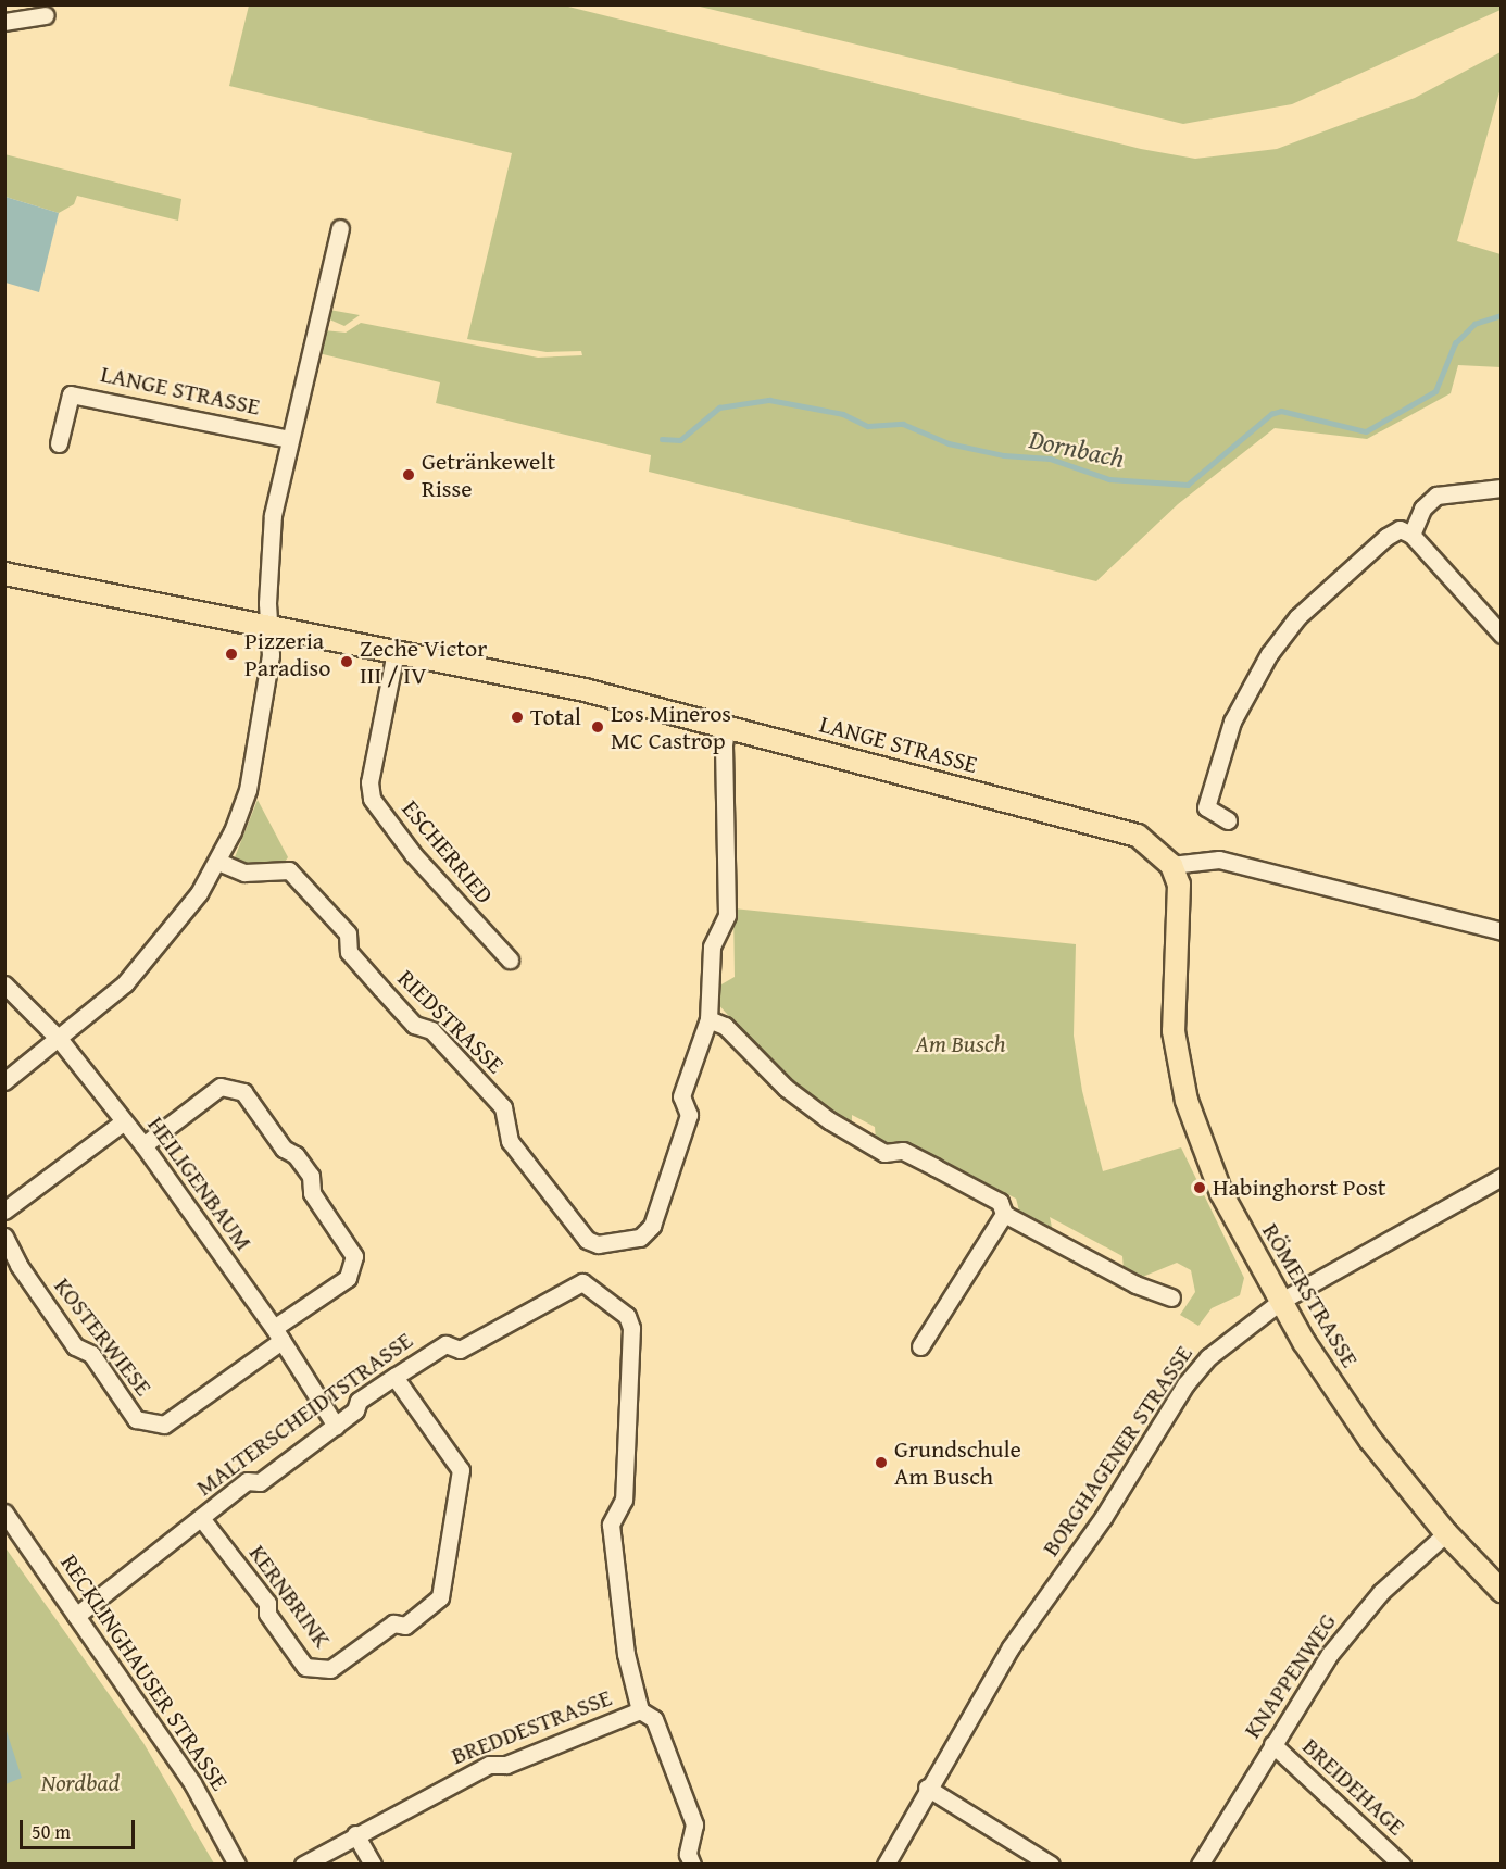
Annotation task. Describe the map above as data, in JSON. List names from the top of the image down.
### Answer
{
  "streets": {
    "main road": ["LANGE STRASSE", "RÖMERSTRASSE"],
    "street": [
      "ESCHERRIED",
      "RIEDSTRASSE",
      "HEILIGENBAUM",
      "KOSTERWIESE",
      "MALTERSCHEIDTSTRASSE",
      "BORGHAGENER STRASSE",
      "KERNBRINK",
      "RECKLINGHAUSER STRASSE",
      "KNAPPENWEG",
      "BREDDESTRASSE",
      "BREIDEHAGE"
    ]
  },
  "crossings": [
    ["LANGE STRASSE", "ESCHERRIED"],
    ["LANGE STRASSE", "RIEDSTRASSE"],
    ["LANGE STRASSE", "RÖMERSTRASSE"],
    ["HEILIGENBAUM", "KOSTERWIESE"],
    ["HEILIGENBAUM", "MALTERSCHEIDTSTRASSE"],
    ["RÖMERSTRASSE", "BORGHAGENER STRASSE"],
    ["RÖMERSTRASSE", "KNAPPENWEG"],
    ["MALTERSCHEIDTSTRASSE", "KERNBRINK"],
    ["MALTERSCHEIDTSTRASSE", "RECKLINGHAUSER STRASSE"],
    ["MALTERSCHEIDTSTRASSE", "BREDDESTRASSE"],
    ["KNAPPENWEG", "BREIDEHAGE"]
  ],
  "water": ["Dornbach"],
  "parks": ["Am Busch", "Nordbad"],
  "places": [
    "Getränkewelt Risse",
    "Pizzeria Paradiso",
    "Zeche Victor III / IV",
    "Total",
    "Los Mineros MC Castrop",
    "Habinghorst Post",
    "Grundschule Am Busch"
  ],
  "scale_bar": "50 m"
}
